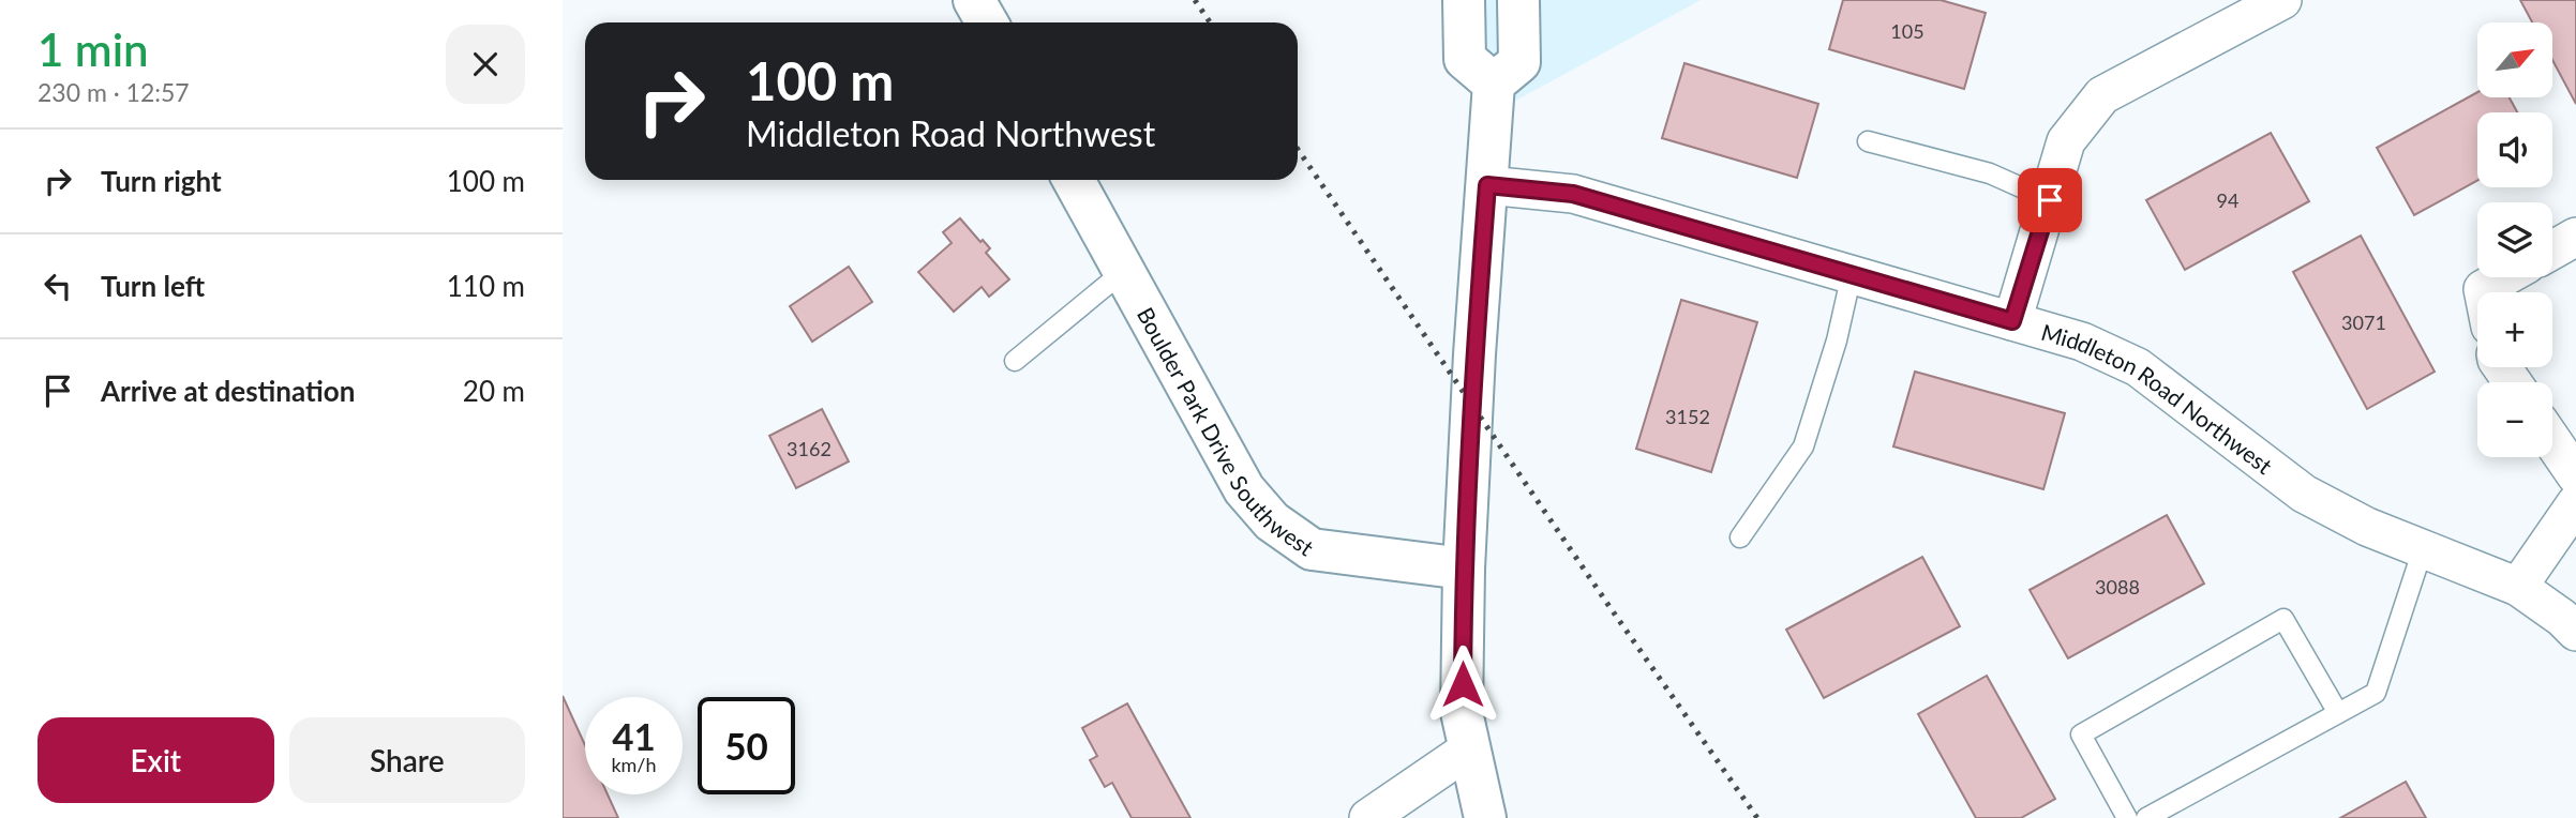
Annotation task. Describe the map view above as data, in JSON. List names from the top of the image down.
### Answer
{
  "streets": {
    "main road": ["Boulder Park Drive Southwest"],
    "street": ["Middleton Road Northwest"]
  },
  "house_numbers": [
    "105",
    "94",
    "3071",
    "3152",
    "3162",
    "3088"
  ],
  "north": "top right",
  "page": {
    "heading": ["1 min", "230 m · 12:57"],
    "map_buttons": ["+", "−"],
    "turn": ["100 m", "Middleton Road Northwest"],
    "list": [
      {
        "name": "Turn right",
        "value": "100 m"
      },
      {
        "name": "Turn left",
        "value": "110 m"
      },
      {
        "name": "Arrive at destination",
        "value": "20 m"
      }
    ],
    "speed": "41 km/h",
    "limit": "50",
    "buttons": ["Exit", "Share"]
  }
}
